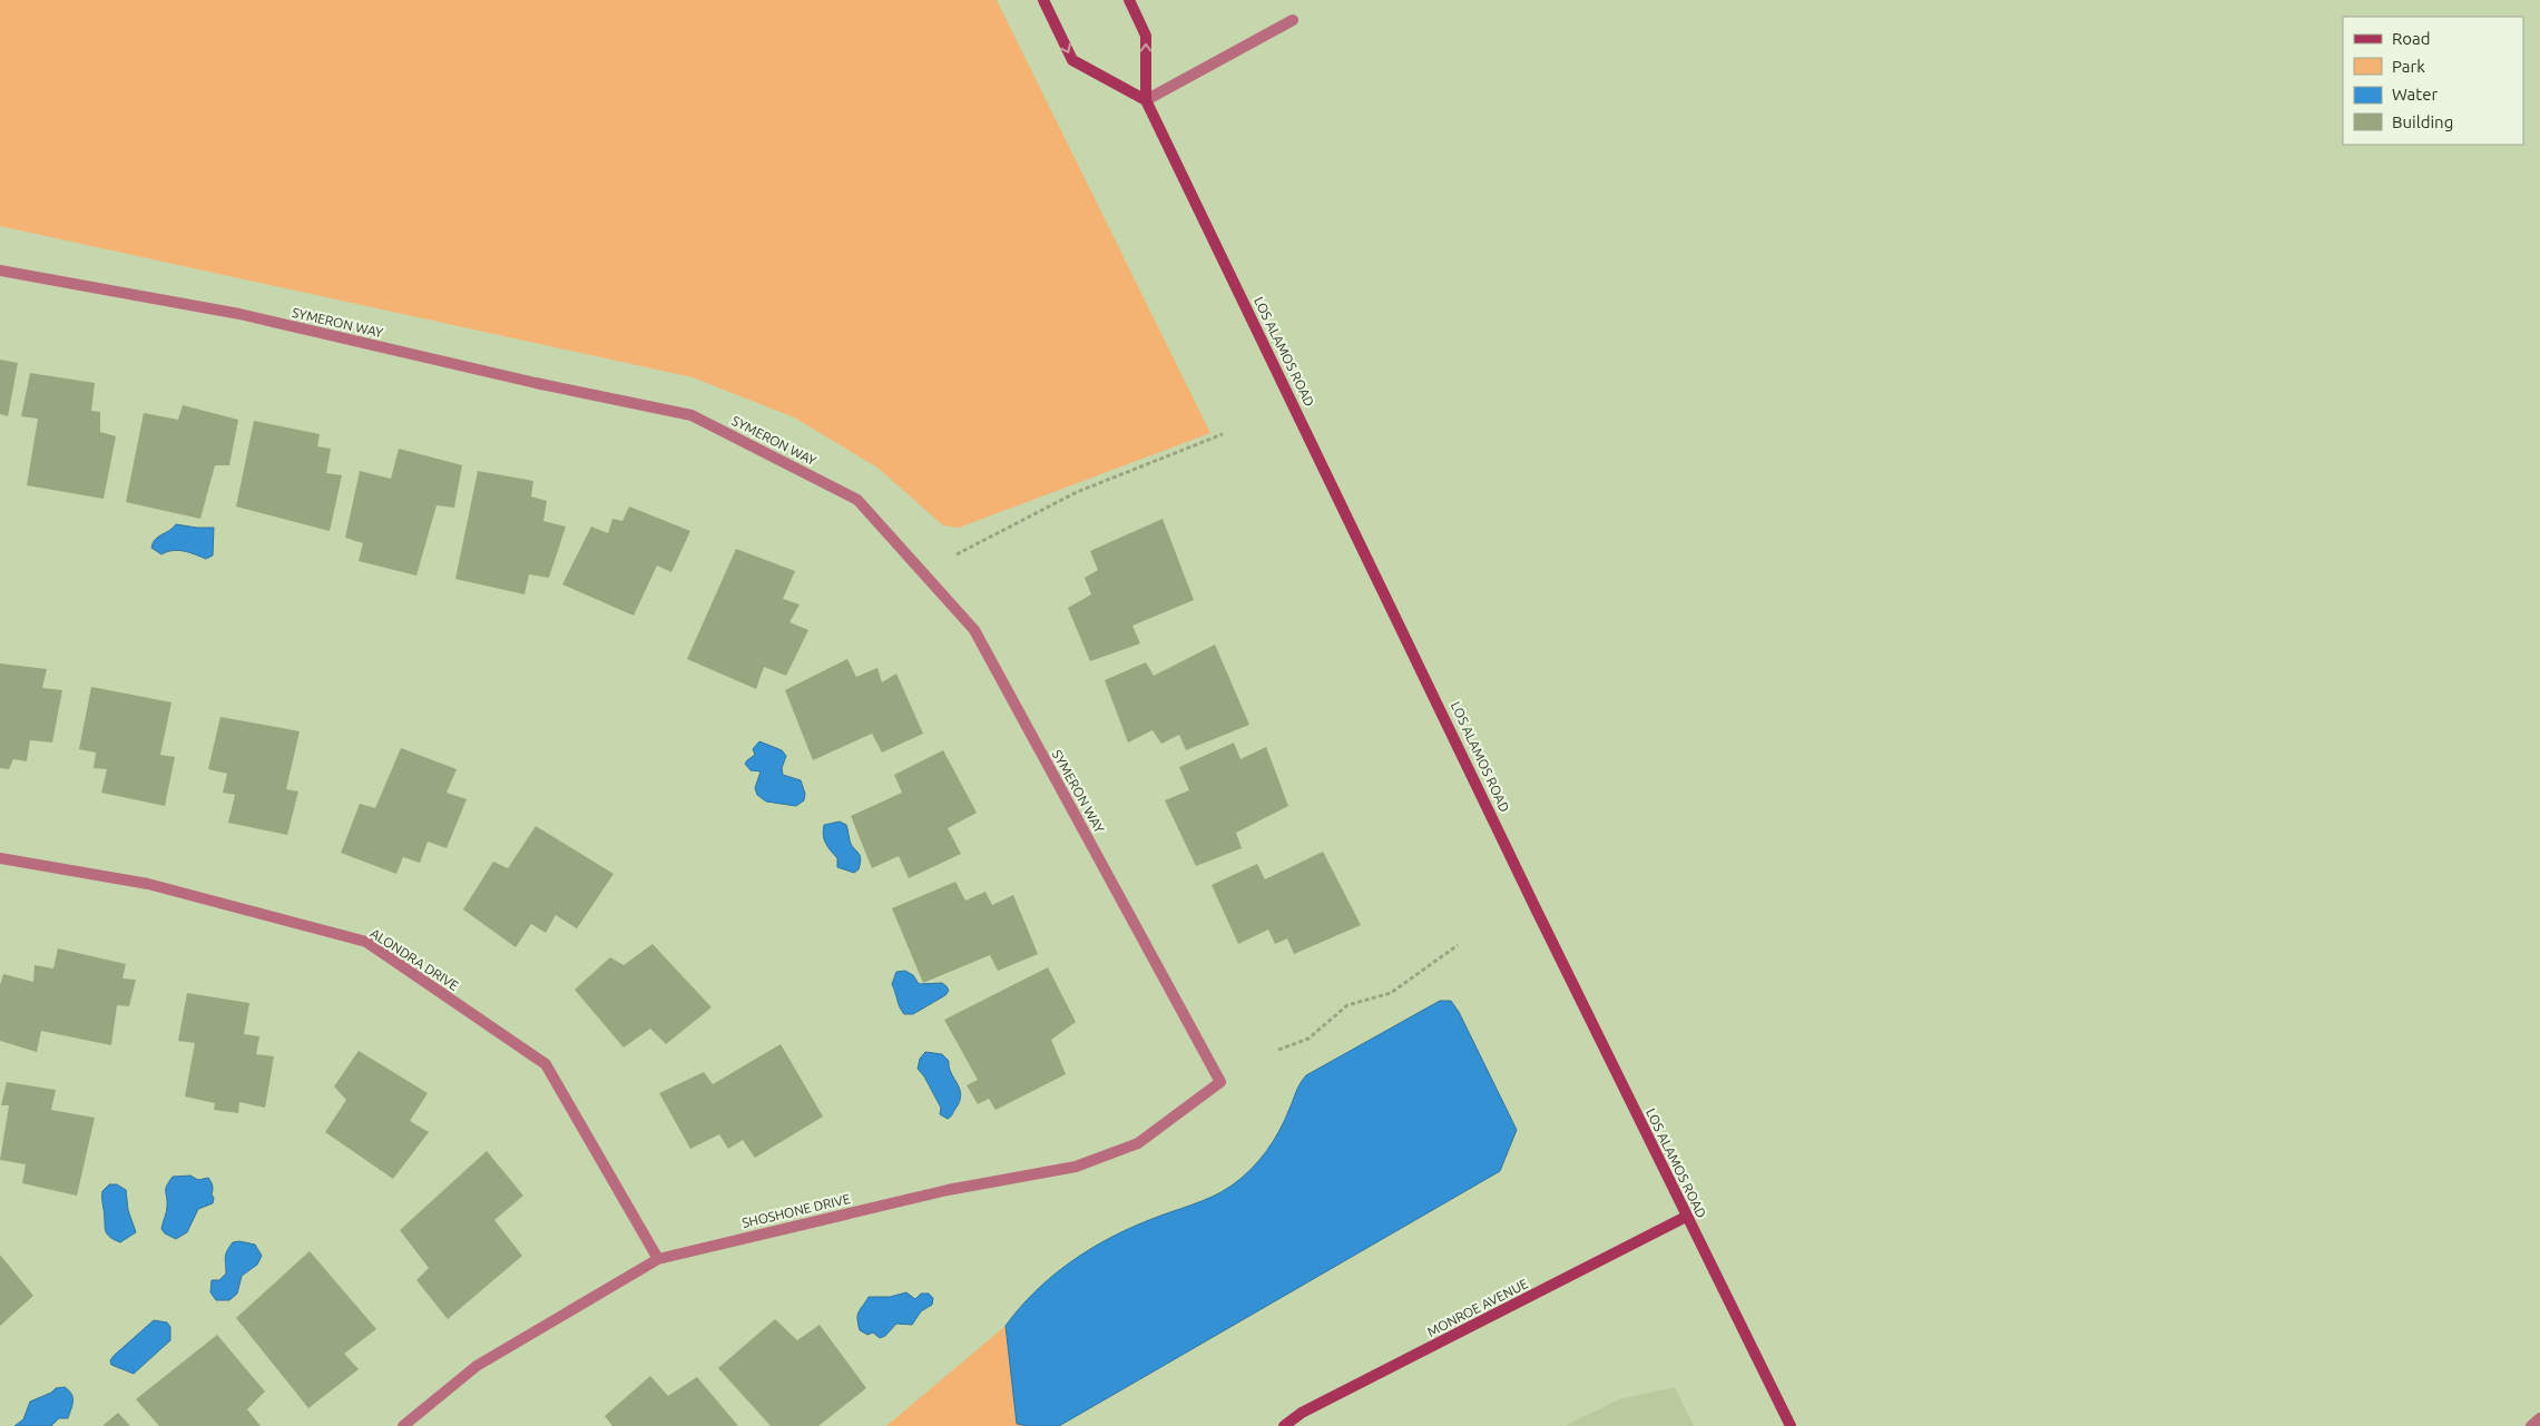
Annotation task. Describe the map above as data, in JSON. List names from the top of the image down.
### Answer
{
  "streets": {
    "main road": ["LOS ALAMOS ROAD", "MONROE AVENUE"],
    "street": ["SYMERON WAY", "ALONDRA DRIVE", "SHOSHONE DRIVE"]
  },
  "crossings": [
    ["SYMERON WAY", "SHOSHONE DRIVE"],
    ["LOS ALAMOS ROAD", "MONROE AVENUE"],
    ["ALONDRA DRIVE", "SHOSHONE DRIVE"]
  ],
  "legend": [
    "Road",
    "Park",
    "Water",
    "Building"
  ]
}
